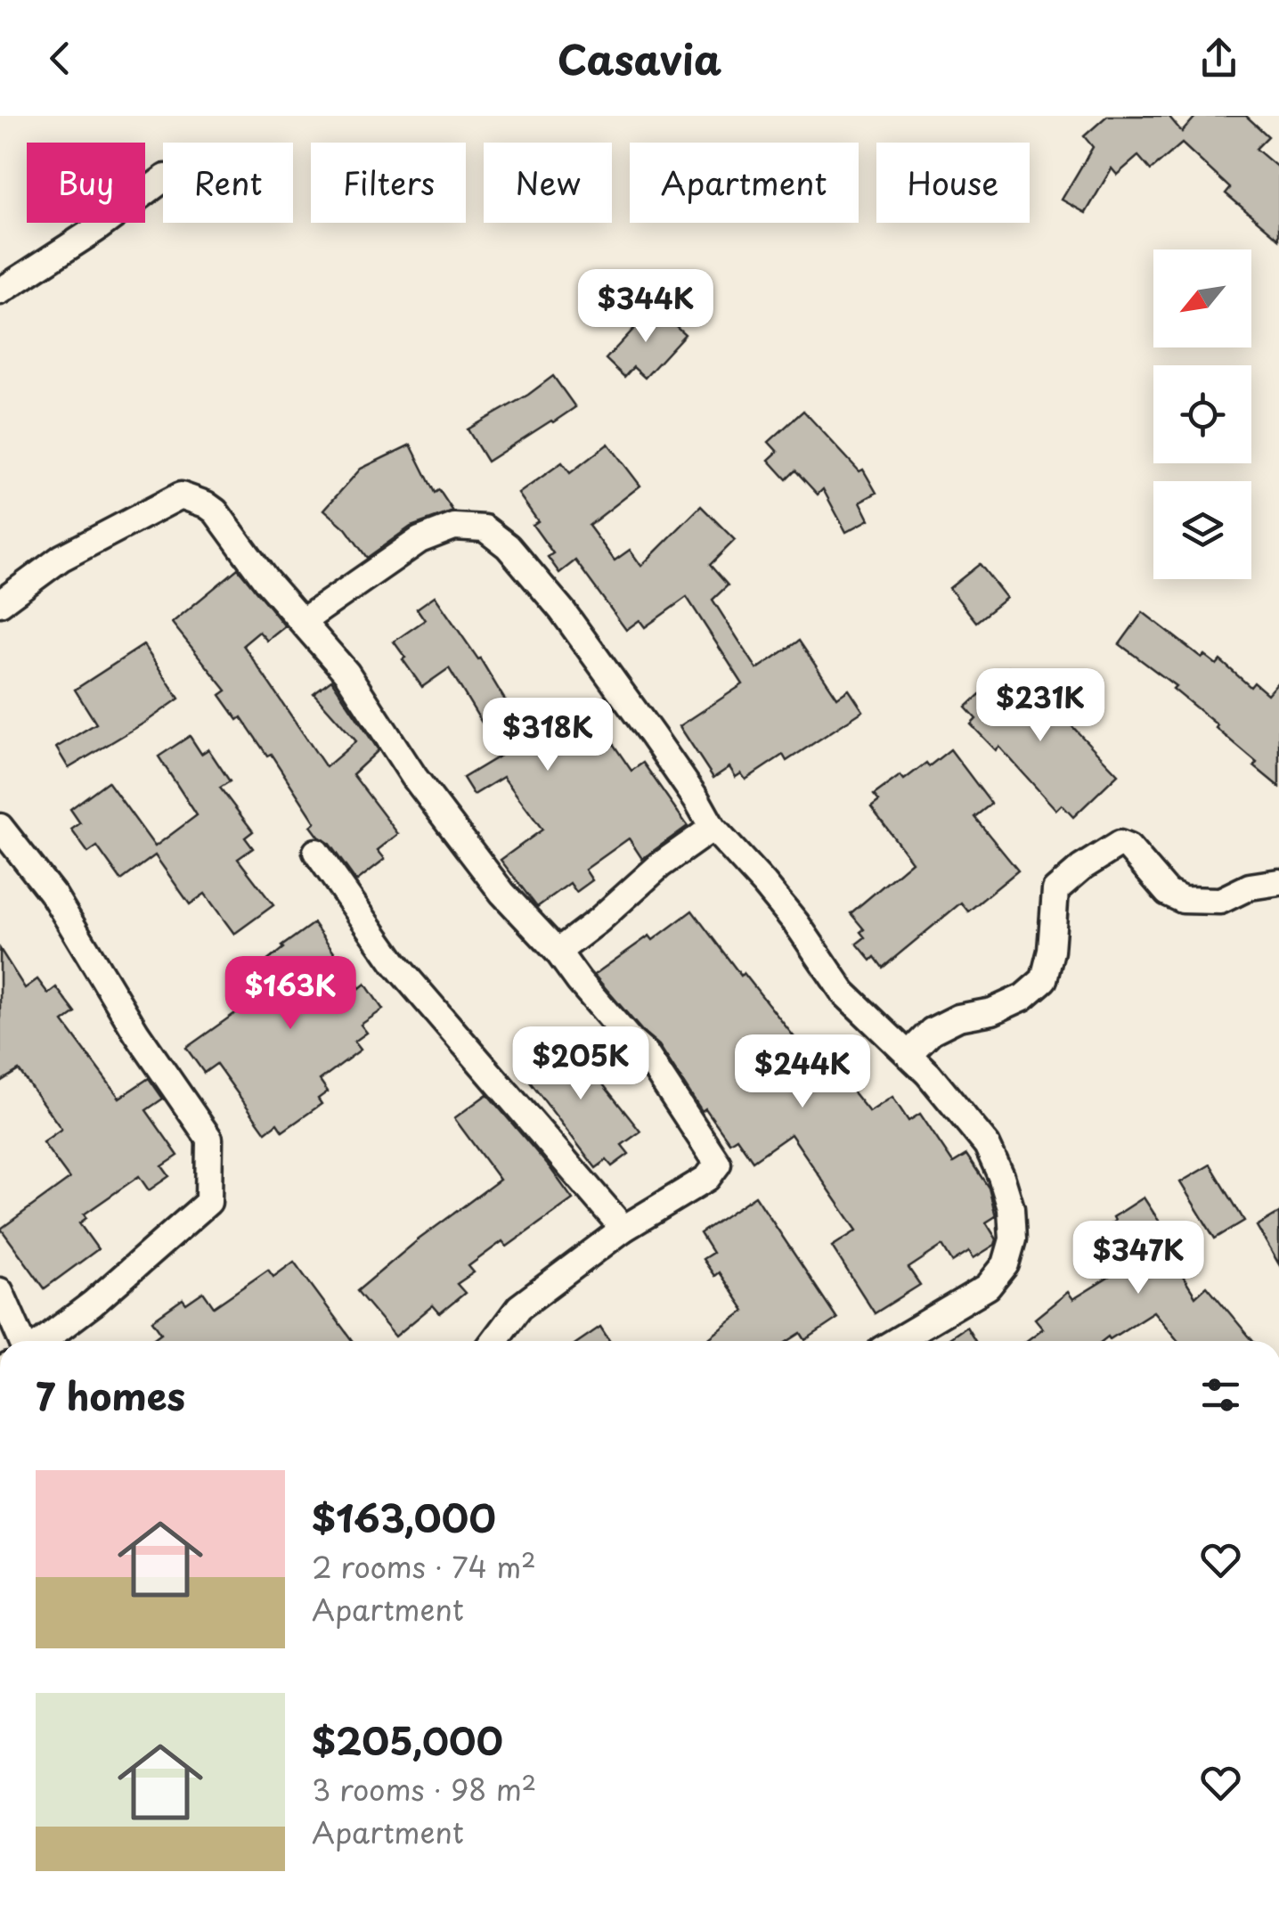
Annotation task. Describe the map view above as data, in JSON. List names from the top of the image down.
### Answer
{
  "north": "bottom left",
  "page": {
    "header": "Casavia",
    "chip": [
      "Buy",
      "Rent",
      "Filters",
      "New",
      "Apartment",
      "House"
    ],
    "price": [
      "$344K",
      "$231K",
      "$318K",
      "$163K",
      "$205K",
      "$244K",
      "$347K"
    ],
    "heading": "7 homes",
    "list": [
      {
        "name": "$163,000",
        "note": "2 rooms · 74 m² · Apartment"
      },
      {
        "name": "$205,000",
        "note": "3 rooms · 98 m² · Apartment"
      }
    ]
  }
}
